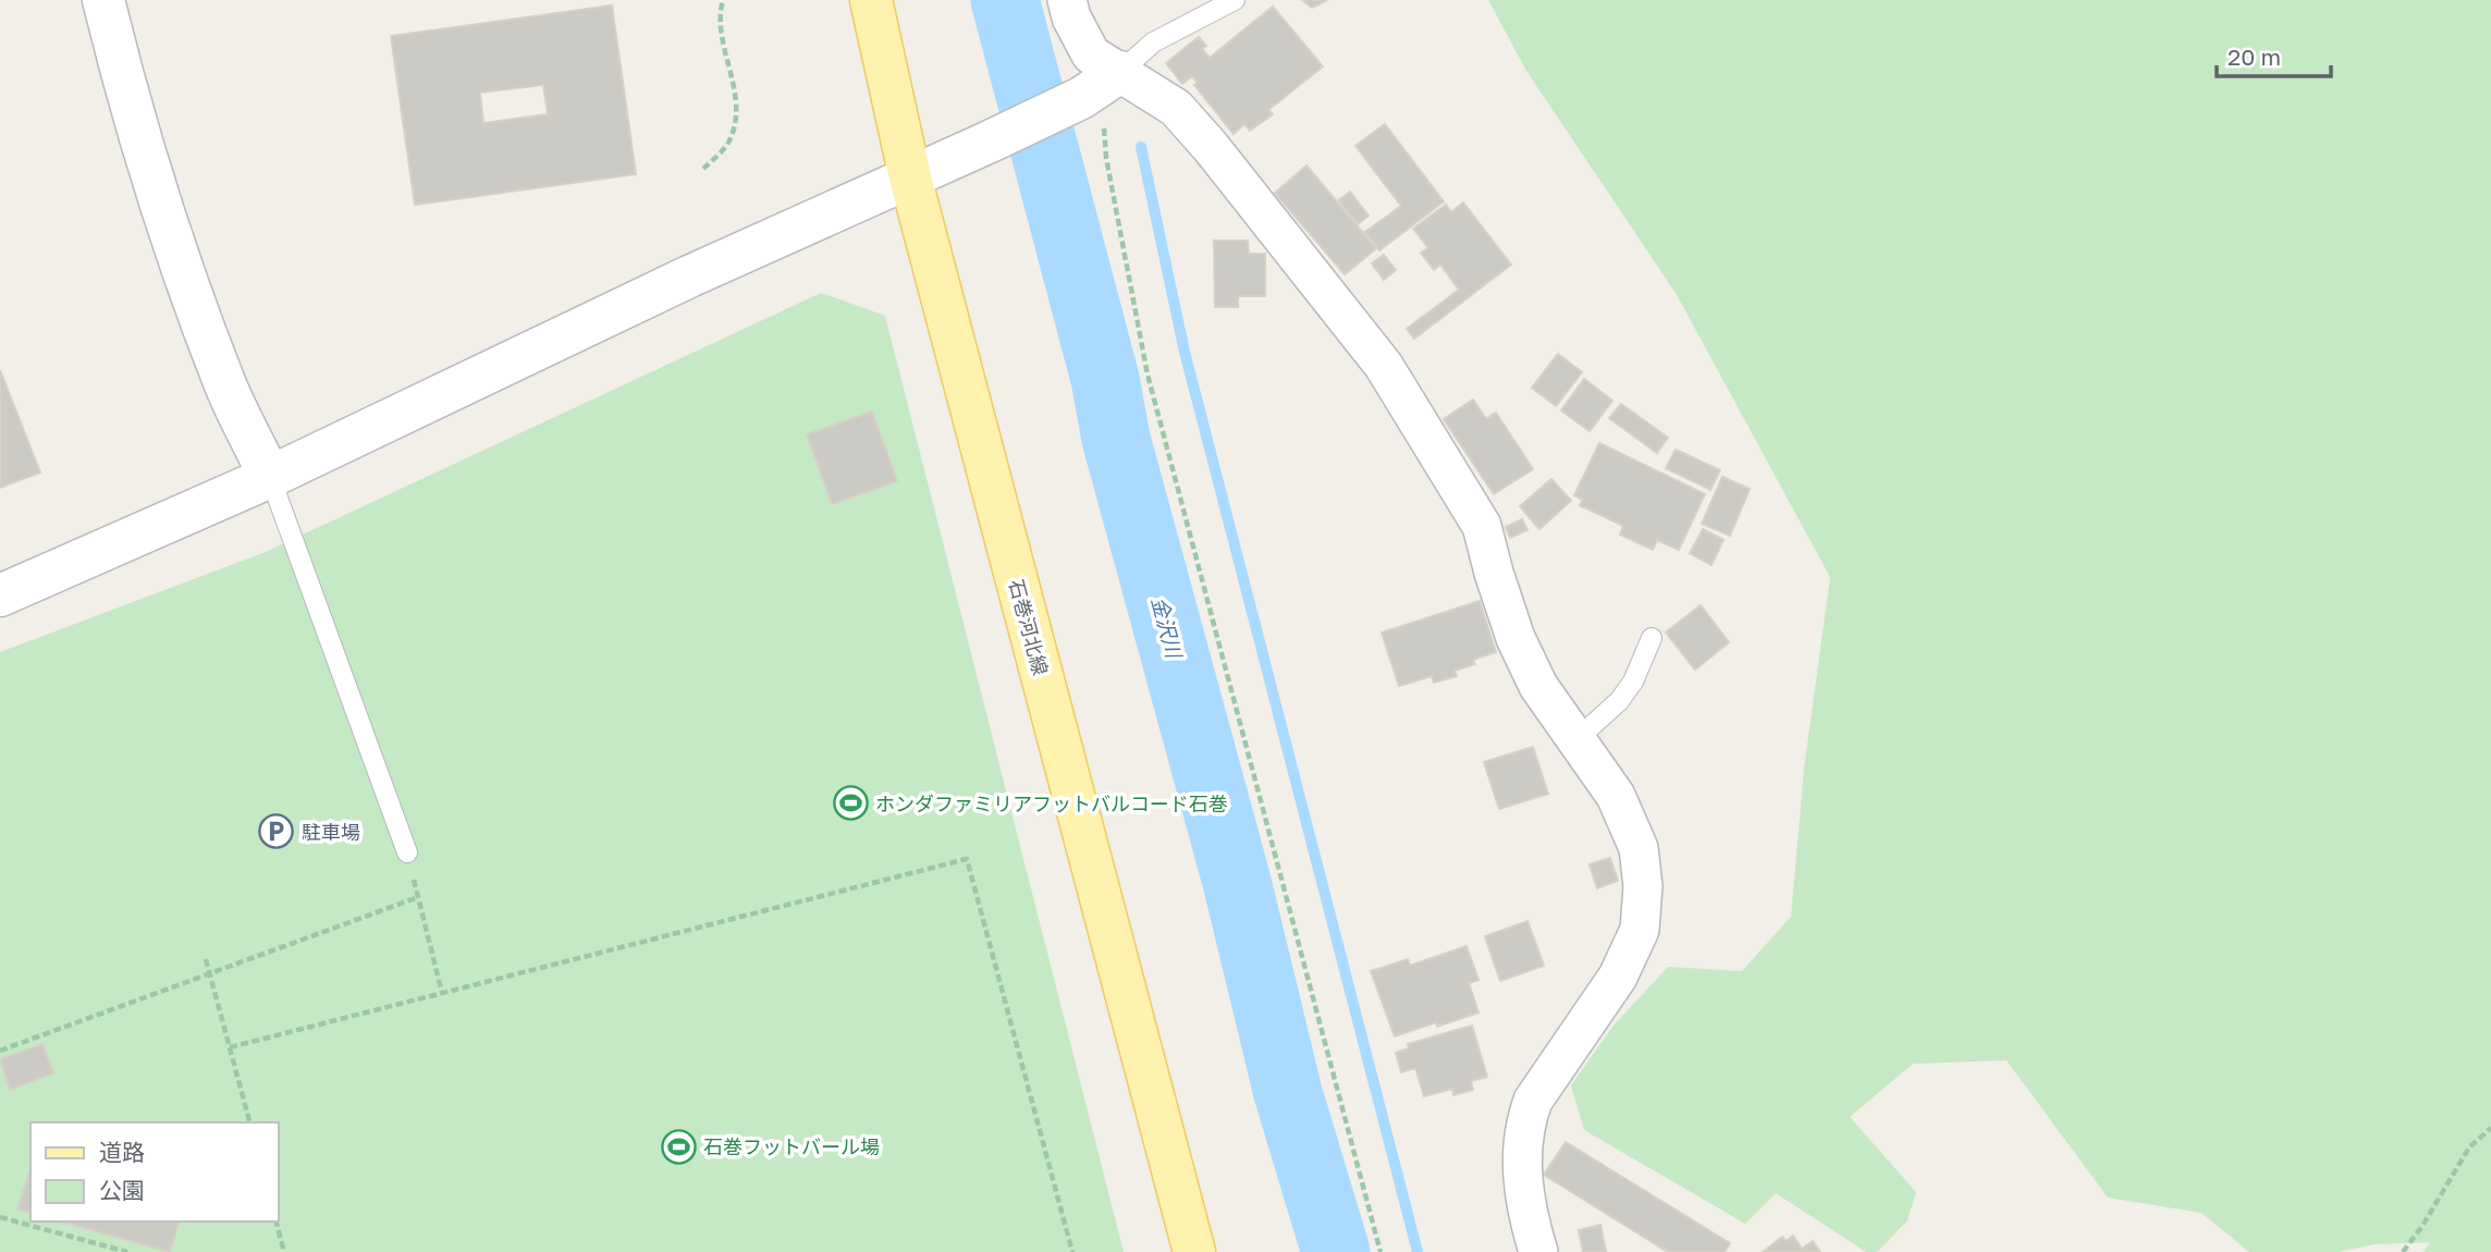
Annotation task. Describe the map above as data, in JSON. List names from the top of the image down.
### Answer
{
  "streets": {
    "main road": ["石巻河北線"]
  },
  "water": ["金沢川"],
  "places": {
    "sports": ["ホンダファミリアフットバルコード石巻", "石巻フットバール場"],
    "parking": ["駐車場"]
  },
  "legend": ["道路", "公園"],
  "scale_bar": "20 m"
}
